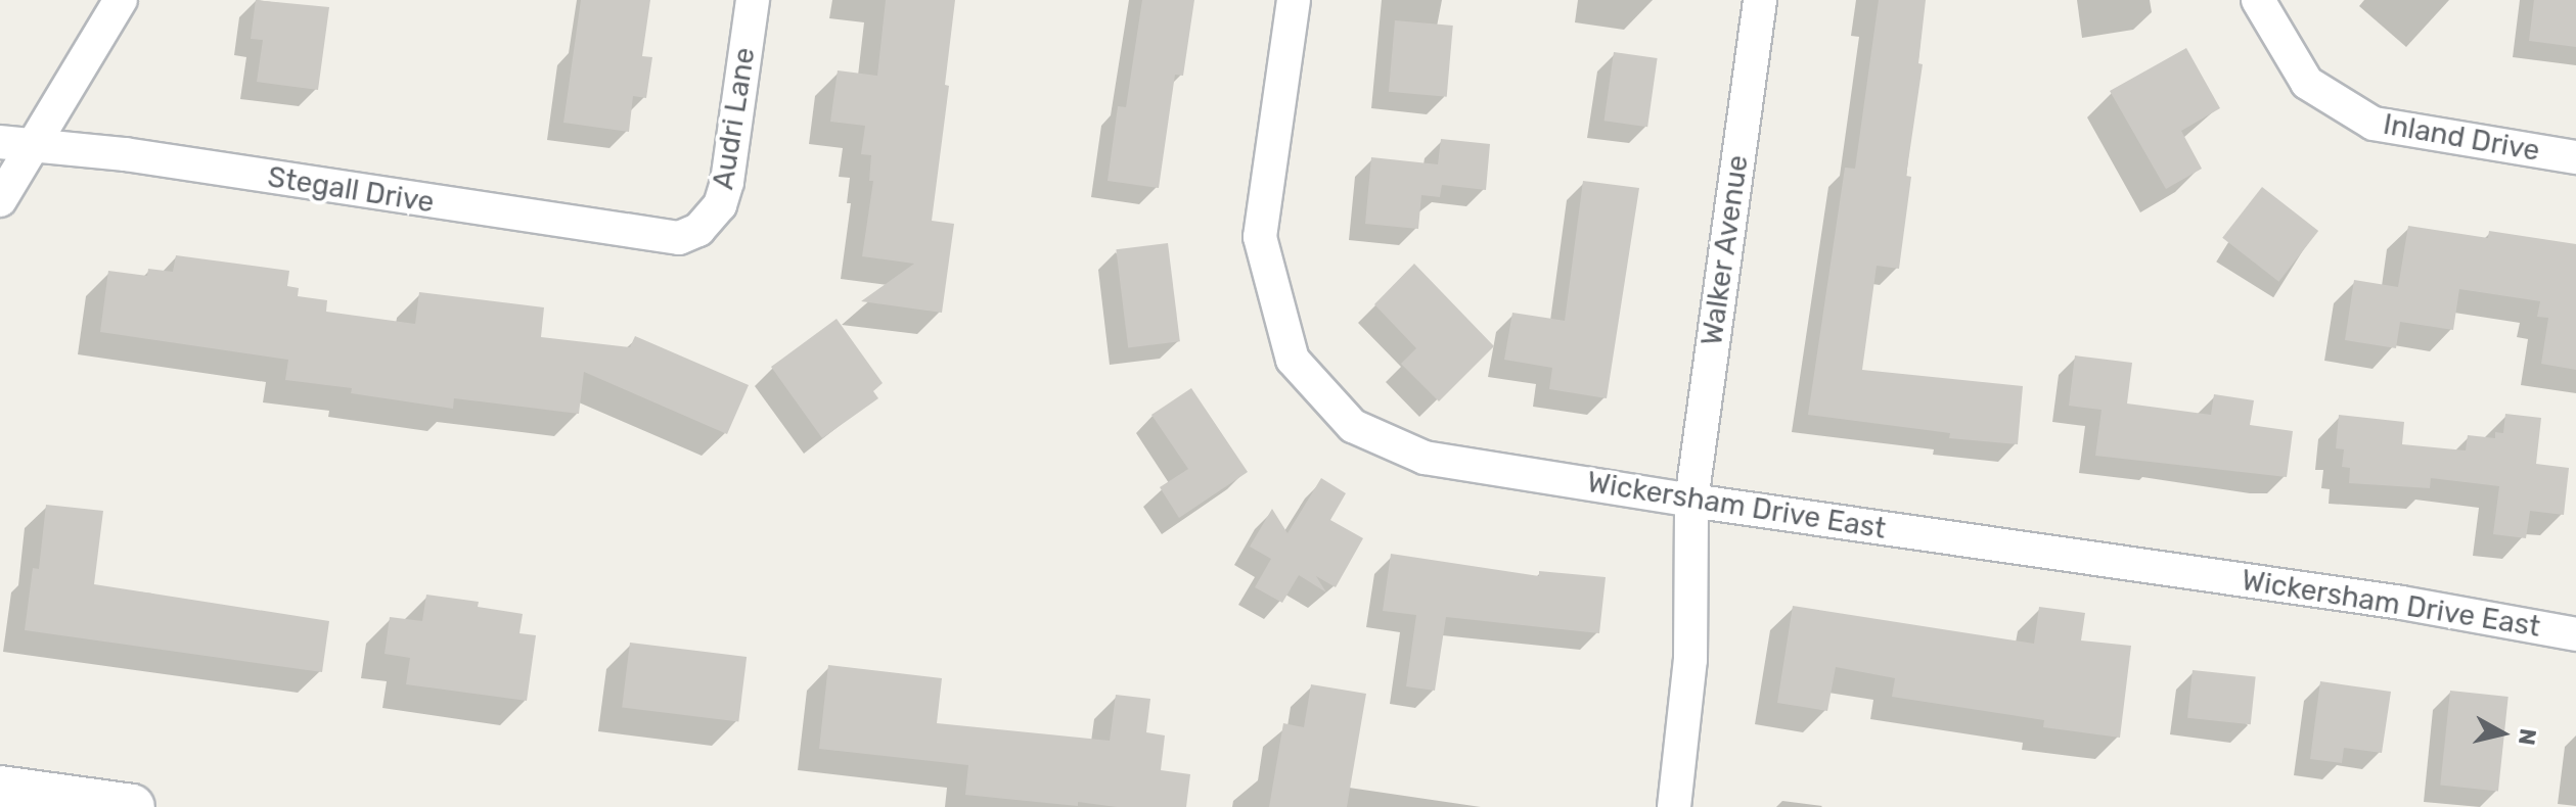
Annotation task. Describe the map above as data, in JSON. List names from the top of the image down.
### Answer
{
  "streets": {
    "street": [
      "Audri Lane",
      "Inland Drive",
      "Stegall Drive",
      "Walker Avenue",
      "Wickersham Drive East"
    ]
  },
  "crossings": [
    ["Audri Lane", "Stegall Drive"],
    ["Walker Avenue", "Wickersham Drive East"]
  ],
  "north": "right"
}
